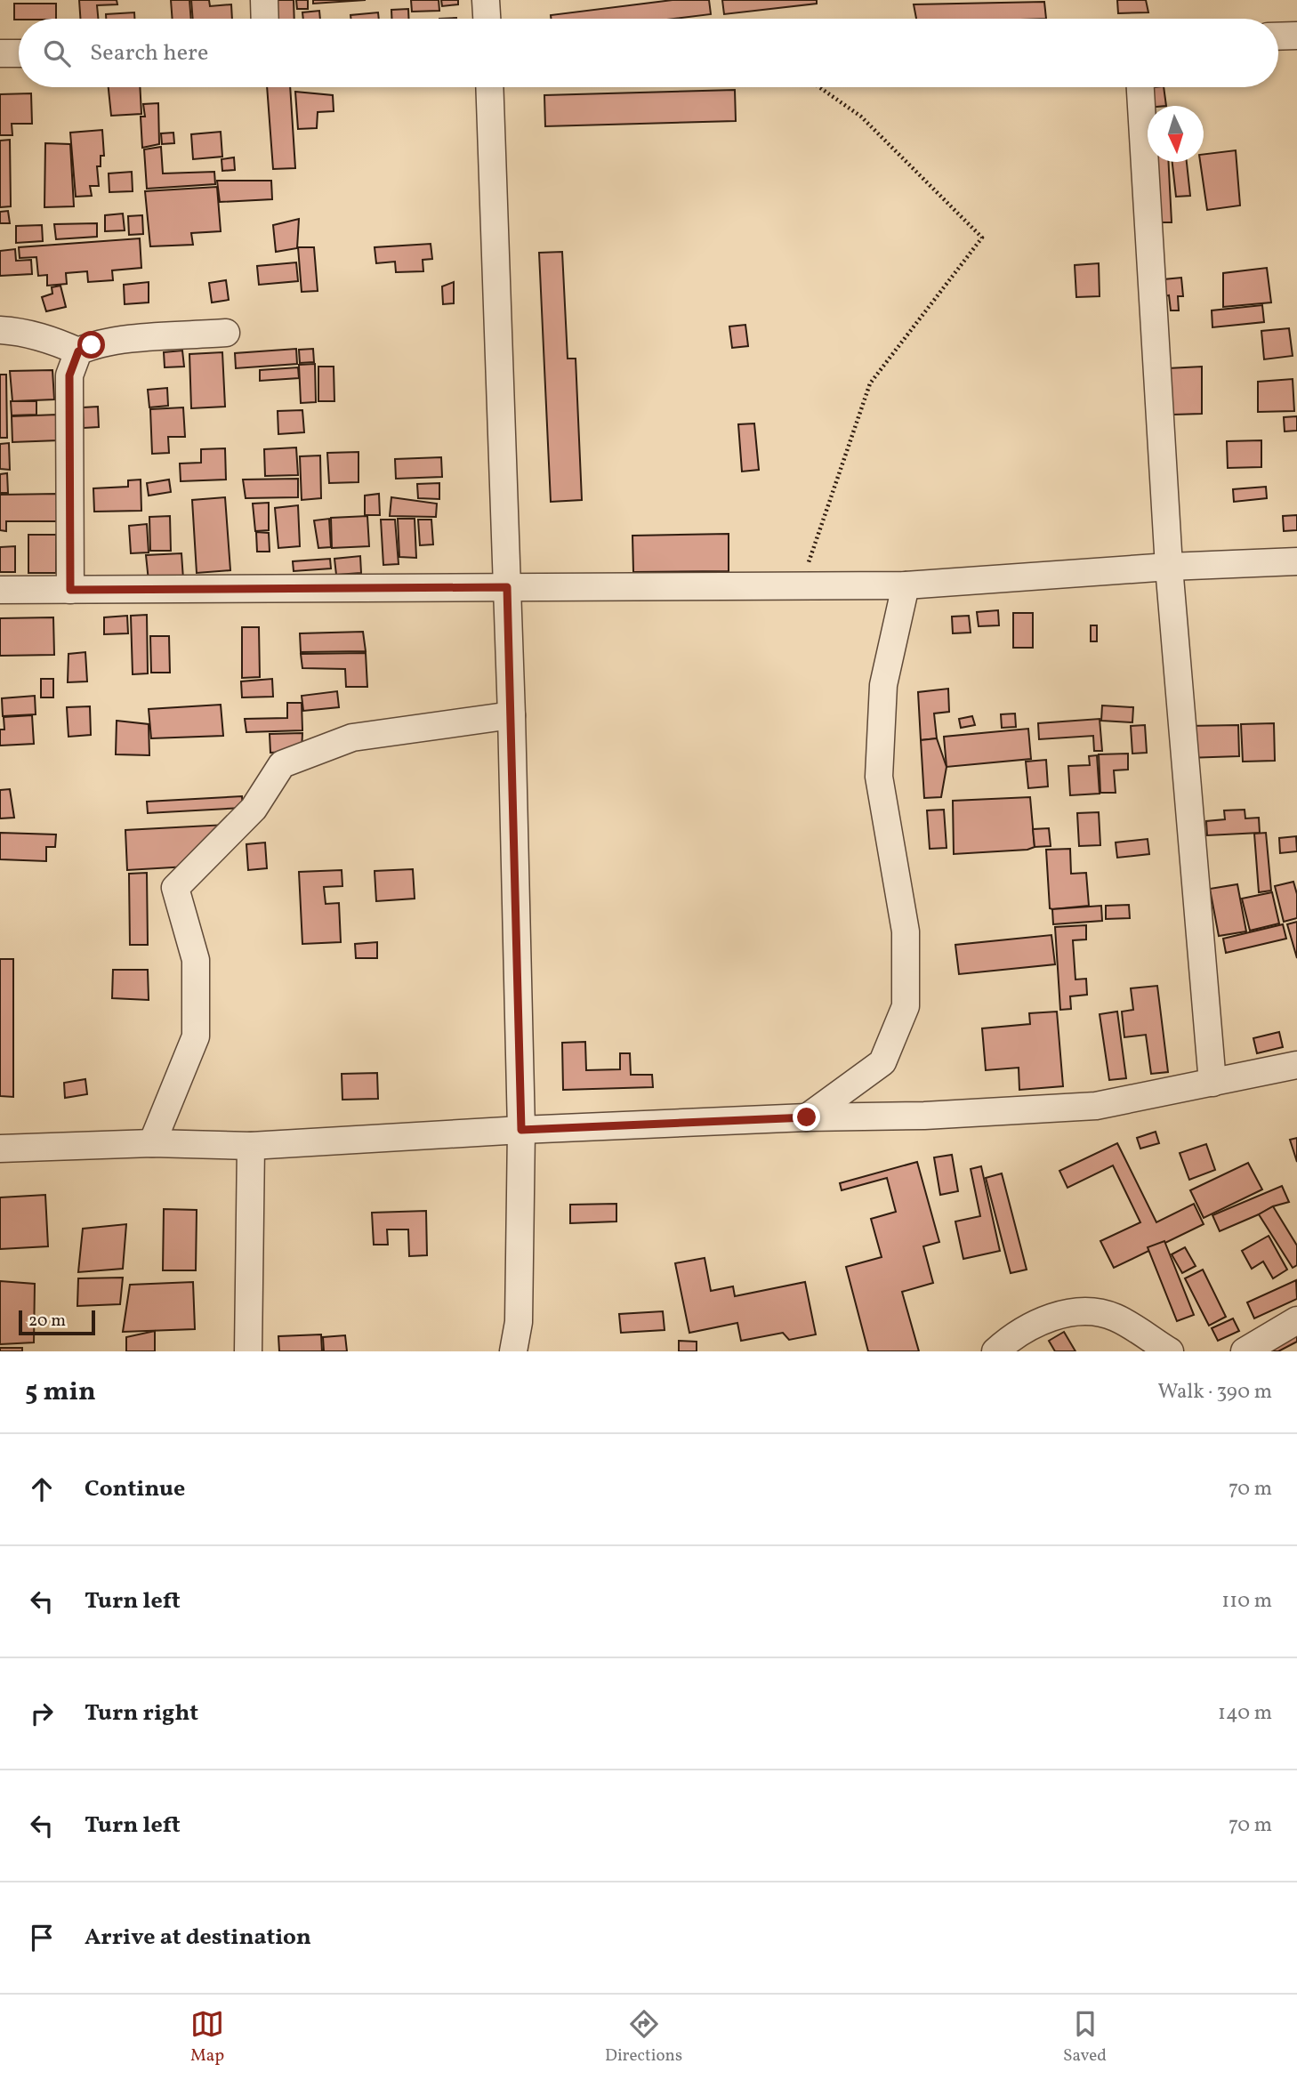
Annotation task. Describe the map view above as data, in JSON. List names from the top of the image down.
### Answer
{
  "scale_bar": "20 m",
  "north": "bottom",
  "page": {
    "search": "Search here",
    "scale": "20 m",
    "heading": ["5 min", "Walk · 390 m"],
    "list": [
      ["Continue", "70 m"],
      ["Turn left", "110 m"],
      ["Turn right", "140 m"],
      ["Turn left", "70 m"],
      "Arrive at destination"
    ],
    "nav": ["Map", "Directions", "Saved"]
  }
}
